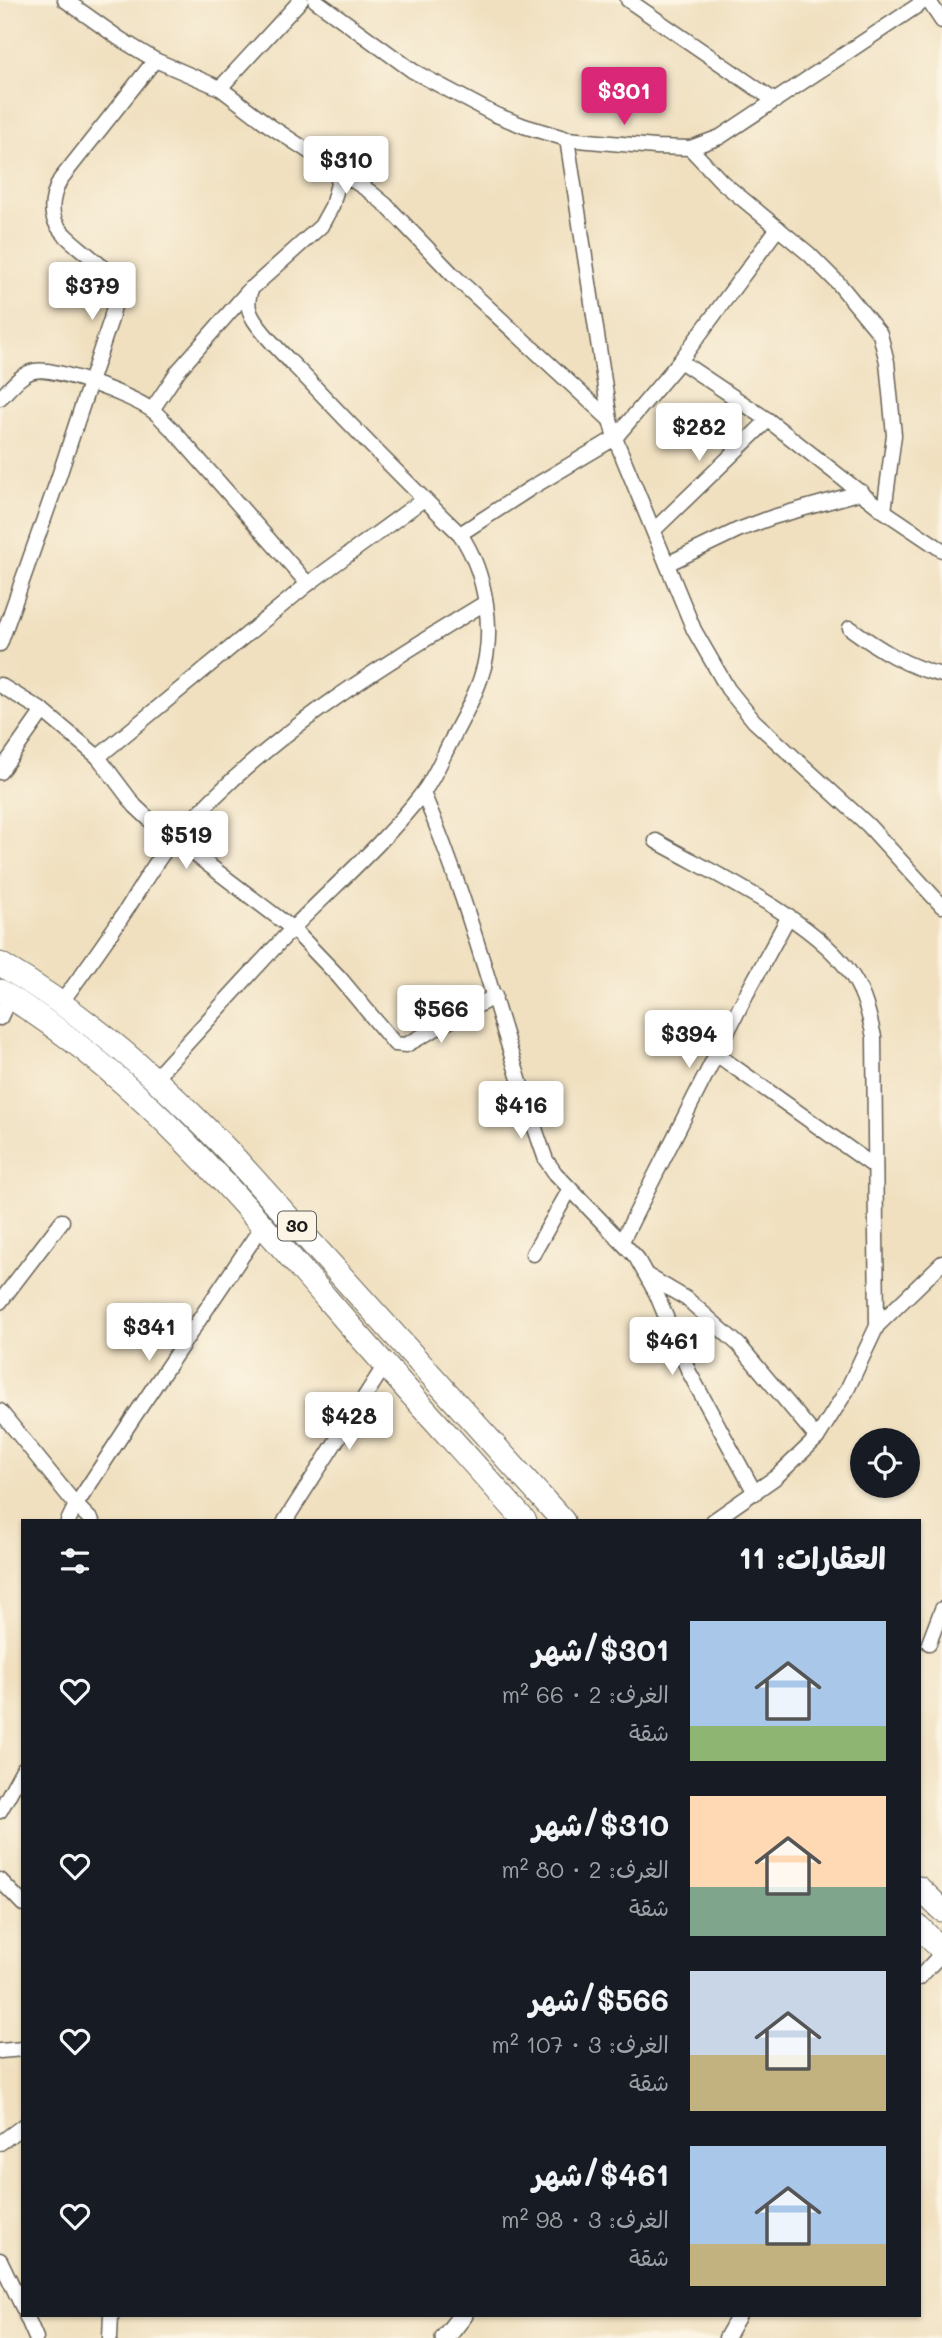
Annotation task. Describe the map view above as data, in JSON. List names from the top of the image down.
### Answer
{
  "streets": {
    "main road": ["30"]
  },
  "page": {
    "price": [
      "$301",
      "$310",
      "$379",
      "$282",
      "$519",
      "$566",
      "$394",
      "$416",
      "$341",
      "$461",
      "$428"
    ],
    "heading": "العقارات: 11",
    "list": [
      {
        "name": "$301/شهر",
        "note": "الغرف: 2 · 66 m² · شقة"
      },
      {
        "name": "$310/شهر",
        "note": "الغرف: 2 · 80 m² · شقة"
      },
      {
        "name": "$566/شهر",
        "note": "الغرف: 3 · 107 m² · شقة"
      },
      {
        "name": "$461/شهر",
        "note": "الغرف: 3 · 98 m² · شقة"
      }
    ]
  }
}
